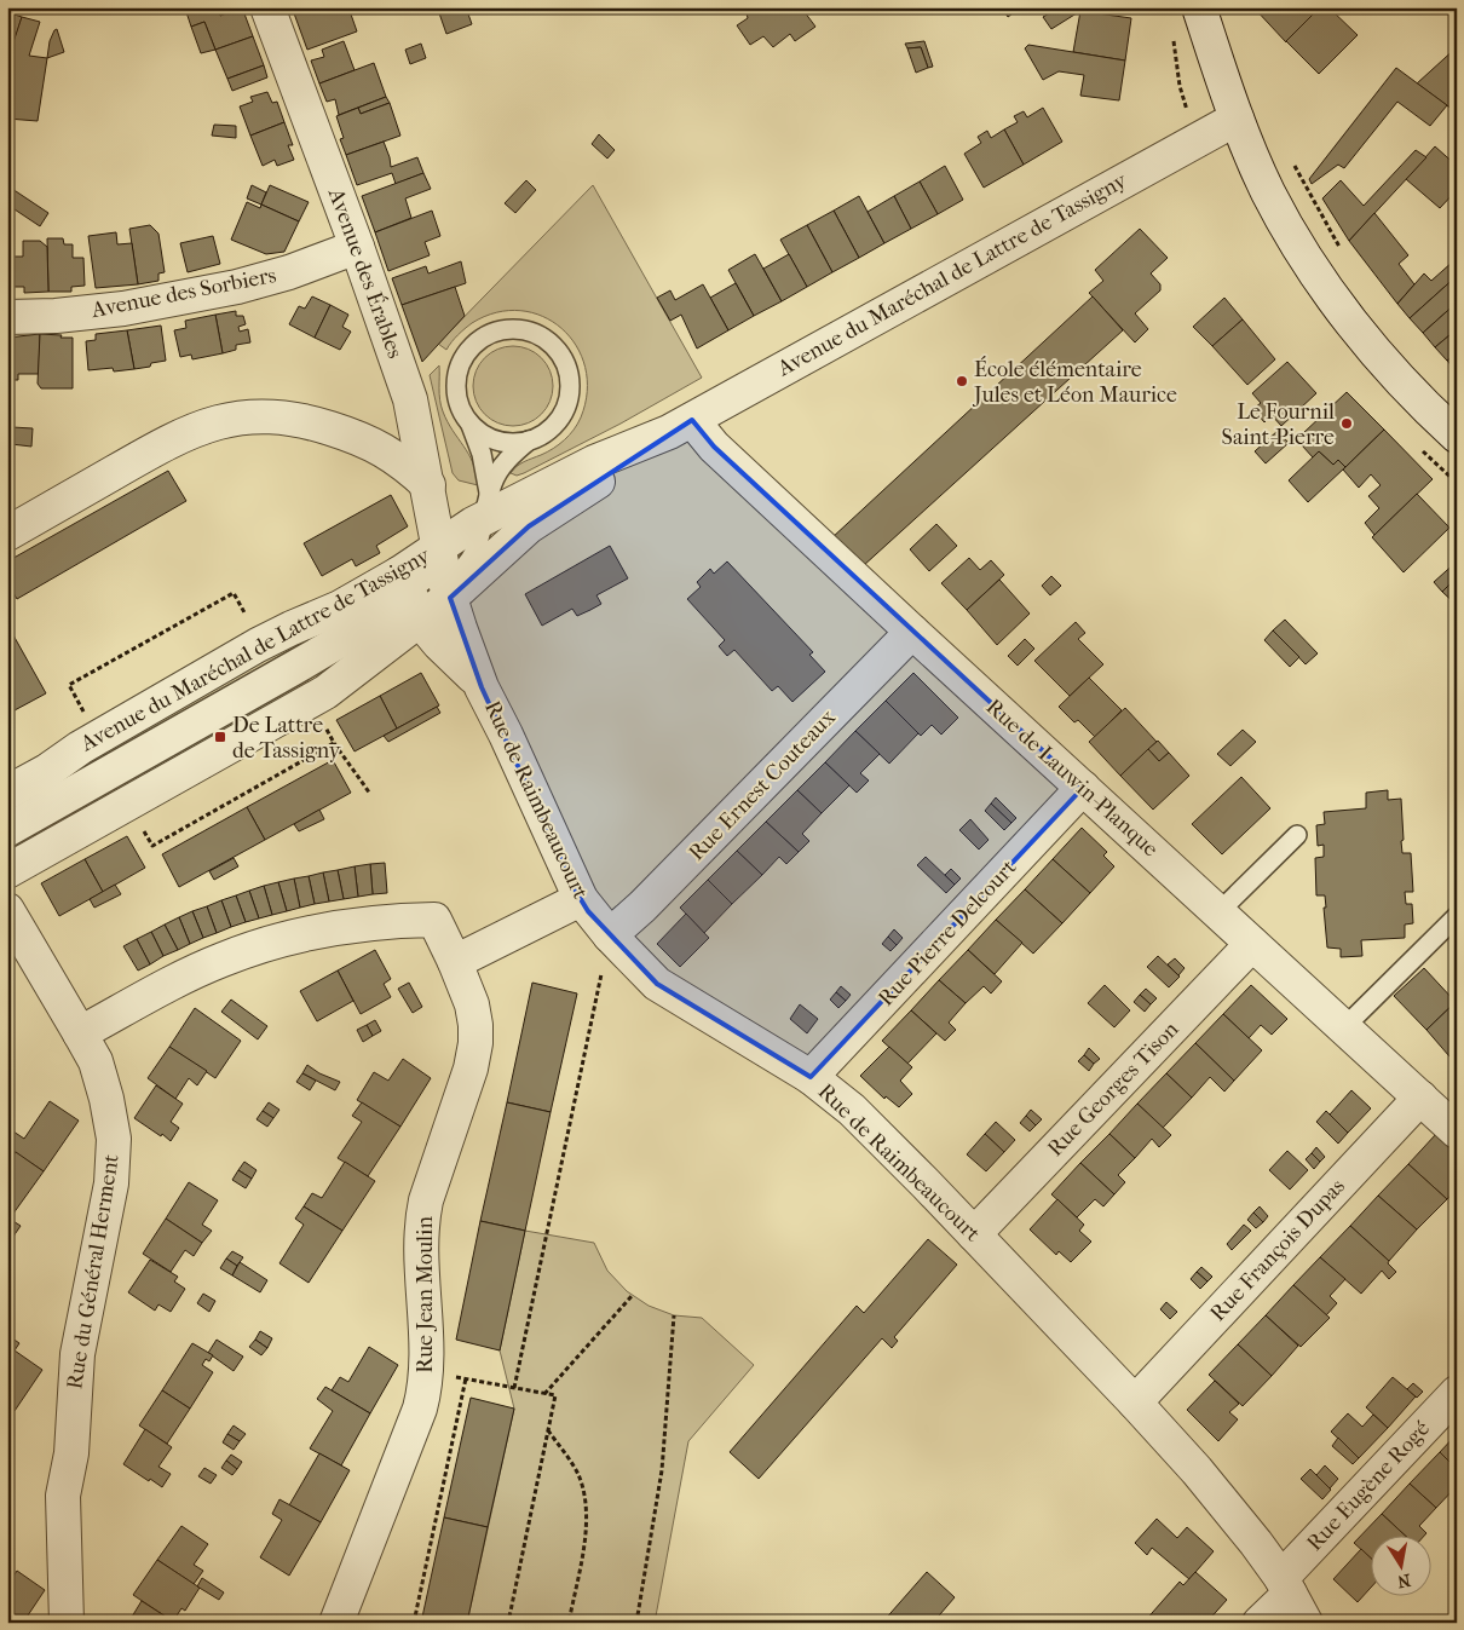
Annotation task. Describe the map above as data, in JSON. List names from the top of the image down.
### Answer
{
  "streets": {
    "street": [
      "Avenue des Érables",
      "Avenue du Maréchal de Lattre de Tassigny",
      "Avenue des Sorbiers",
      "Rue de Lauwin-Planque",
      "Rue Ernest Couteaux",
      "Rue de Raimbeaucourt",
      "Rue Pierre Delcourt",
      "Rue Georges Tison",
      "Rue François Dupas",
      "Rue du Général Herment",
      "Rue Jean Moulin",
      "Rue Eugène Rogé"
    ]
  },
  "crossings": [
    ["Avenue des Érables", "Avenue du Maréchal de Lattre de Tassigny"],
    ["Avenue des Érables", "Avenue des Sorbiers"],
    ["Avenue des Érables", "Rue de Raimbeaucourt"],
    ["Avenue du Maréchal de Lattre de Tassigny", "Rue de Lauwin-Planque"],
    ["Avenue du Maréchal de Lattre de Tassigny", "Rue de Raimbeaucourt"],
    ["Rue de Lauwin-Planque", "Rue Ernest Couteaux"],
    ["Rue de Lauwin-Planque", "Rue Pierre Delcourt"],
    ["Rue de Lauwin-Planque", "Rue Georges Tison"],
    ["Rue de Lauwin-Planque", "Rue François Dupas"],
    ["Rue Ernest Couteaux", "Rue de Raimbeaucourt"],
    ["Rue de Raimbeaucourt", "Rue Pierre Delcourt"],
    ["Rue de Raimbeaucourt", "Rue Georges Tison"],
    ["Rue de Raimbeaucourt", "Rue François Dupas"],
    ["Rue de Raimbeaucourt", "Rue Eugène Rogé"],
    ["Rue du Général Herment", "Rue Jean Moulin"]
  ],
  "places": {
    "other": ["École élémentaire Jules et Léon Maurice", "Le Fournil Saint-Pierre"],
    "transit": ["De Lattre de Tassigny"]
  },
  "north": "bottom"
}
